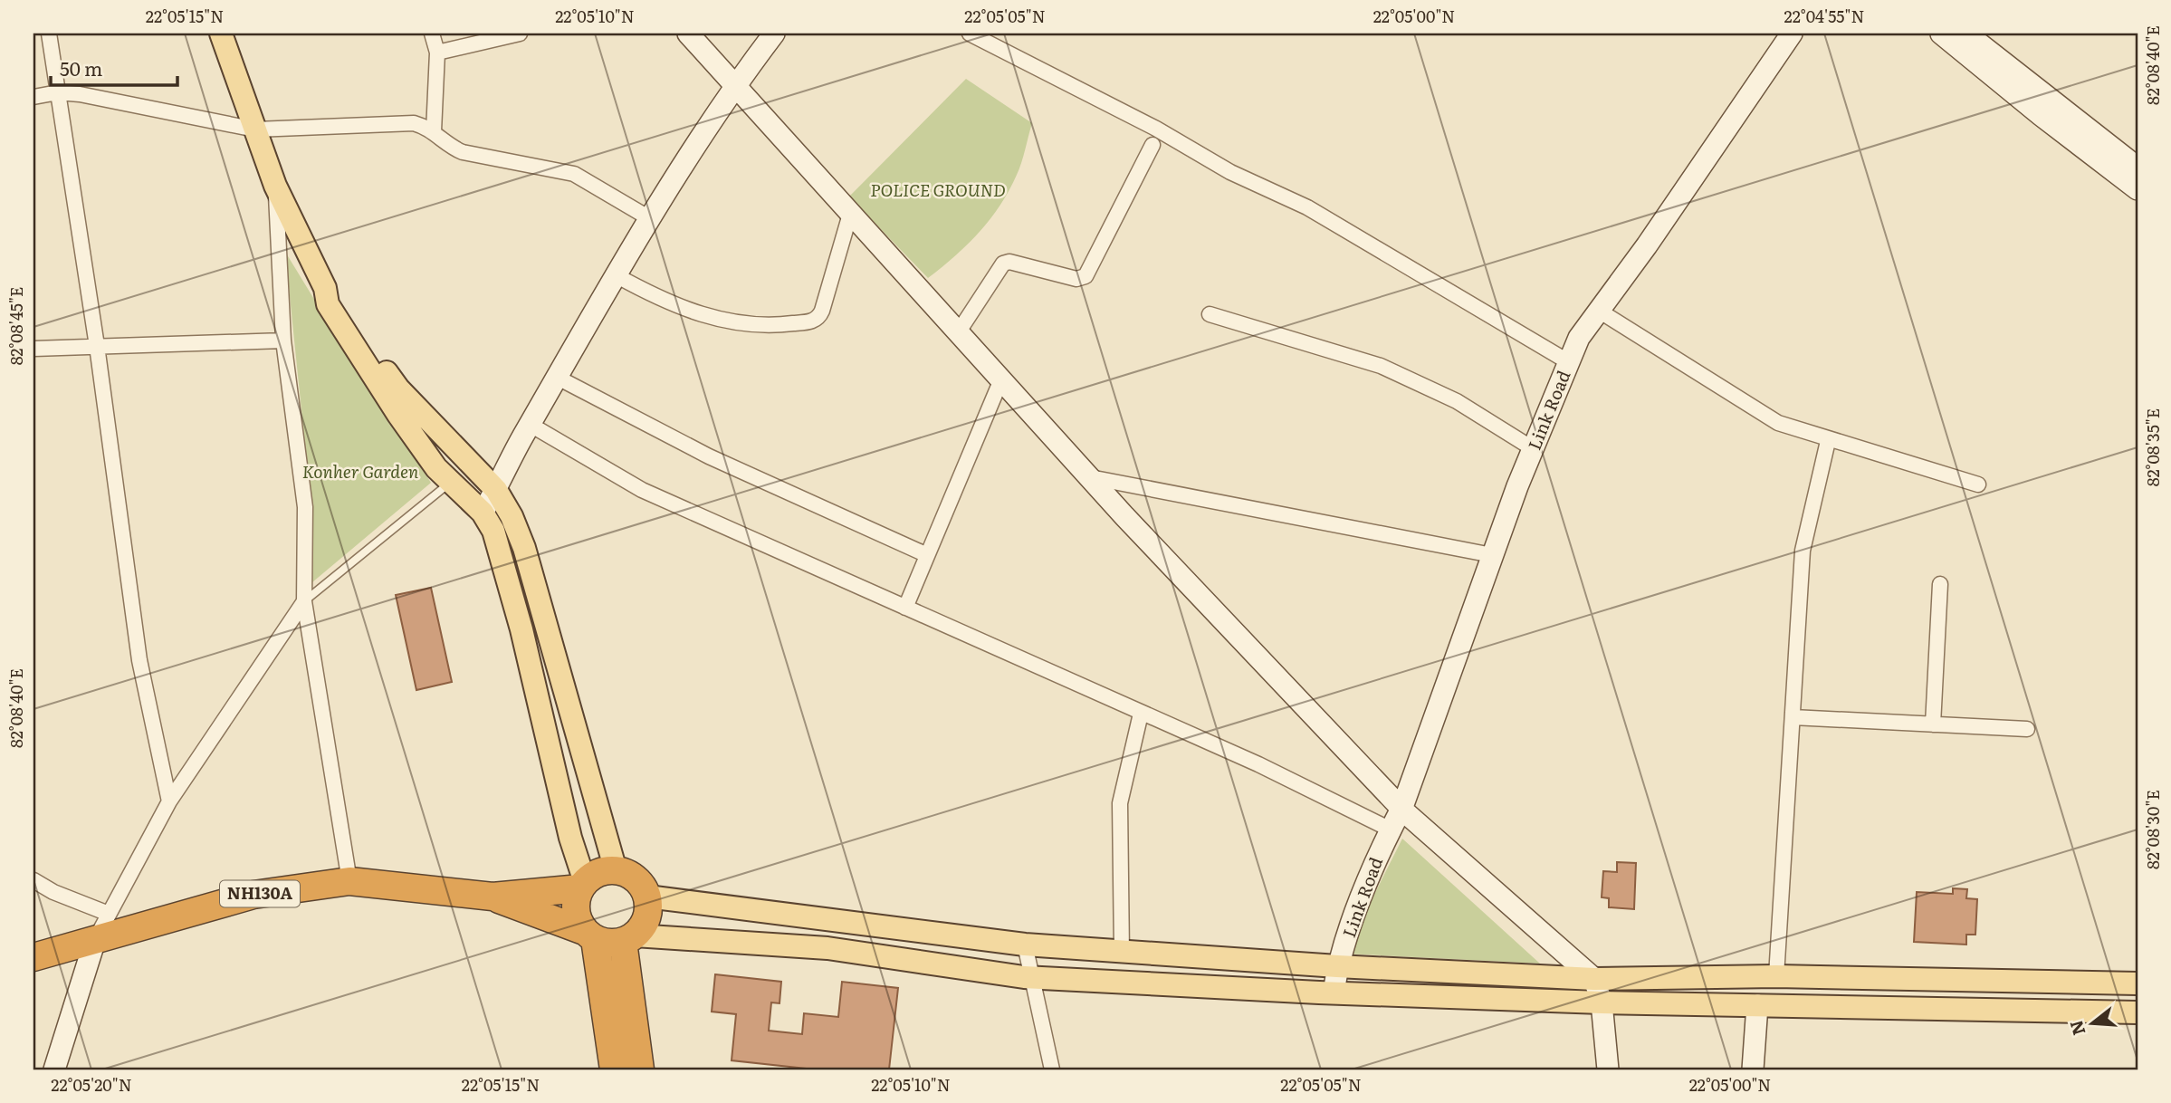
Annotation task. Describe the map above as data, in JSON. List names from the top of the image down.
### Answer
{
  "streets": {
    "highway": ["NH130A"],
    "street": ["Link Road"]
  },
  "parks": ["POLICE GROUND", "Konher Garden"],
  "scale_bar": "50 m",
  "north": "left",
  "coordinates": [
    "22°05'15\"N",
    "22°05'10\"N",
    "22°05'05\"N",
    "22°05'00\"N",
    "22°04'55\"N",
    "82°08'40\"E",
    "82°08'45\"E",
    "82°08'35\"E",
    "82°08'30\"E",
    "22°05'20\"N"
  ]
}
